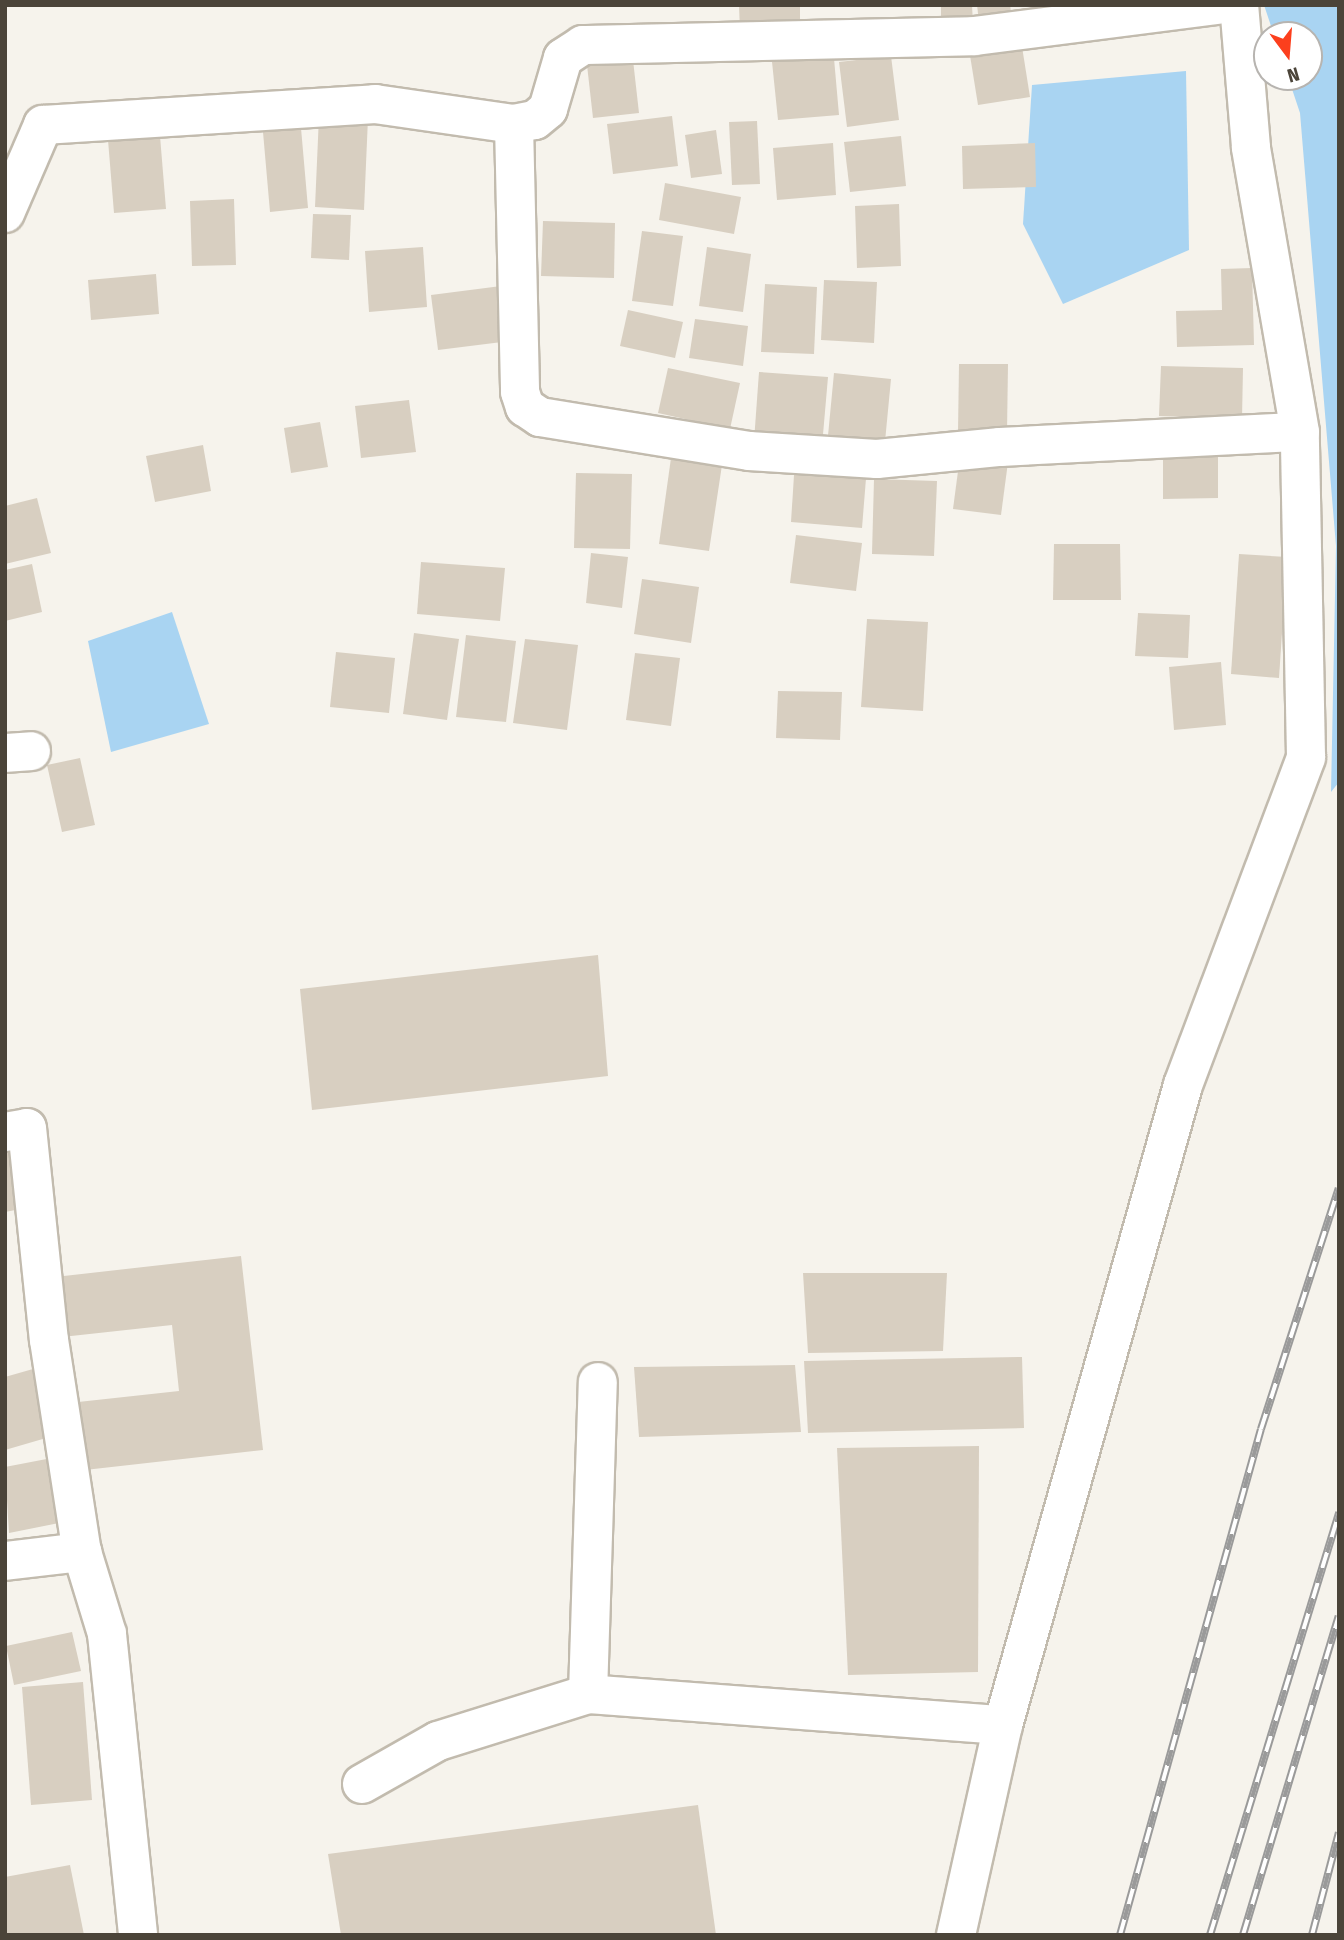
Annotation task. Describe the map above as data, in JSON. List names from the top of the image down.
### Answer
{
  "north": "bottom"
}
